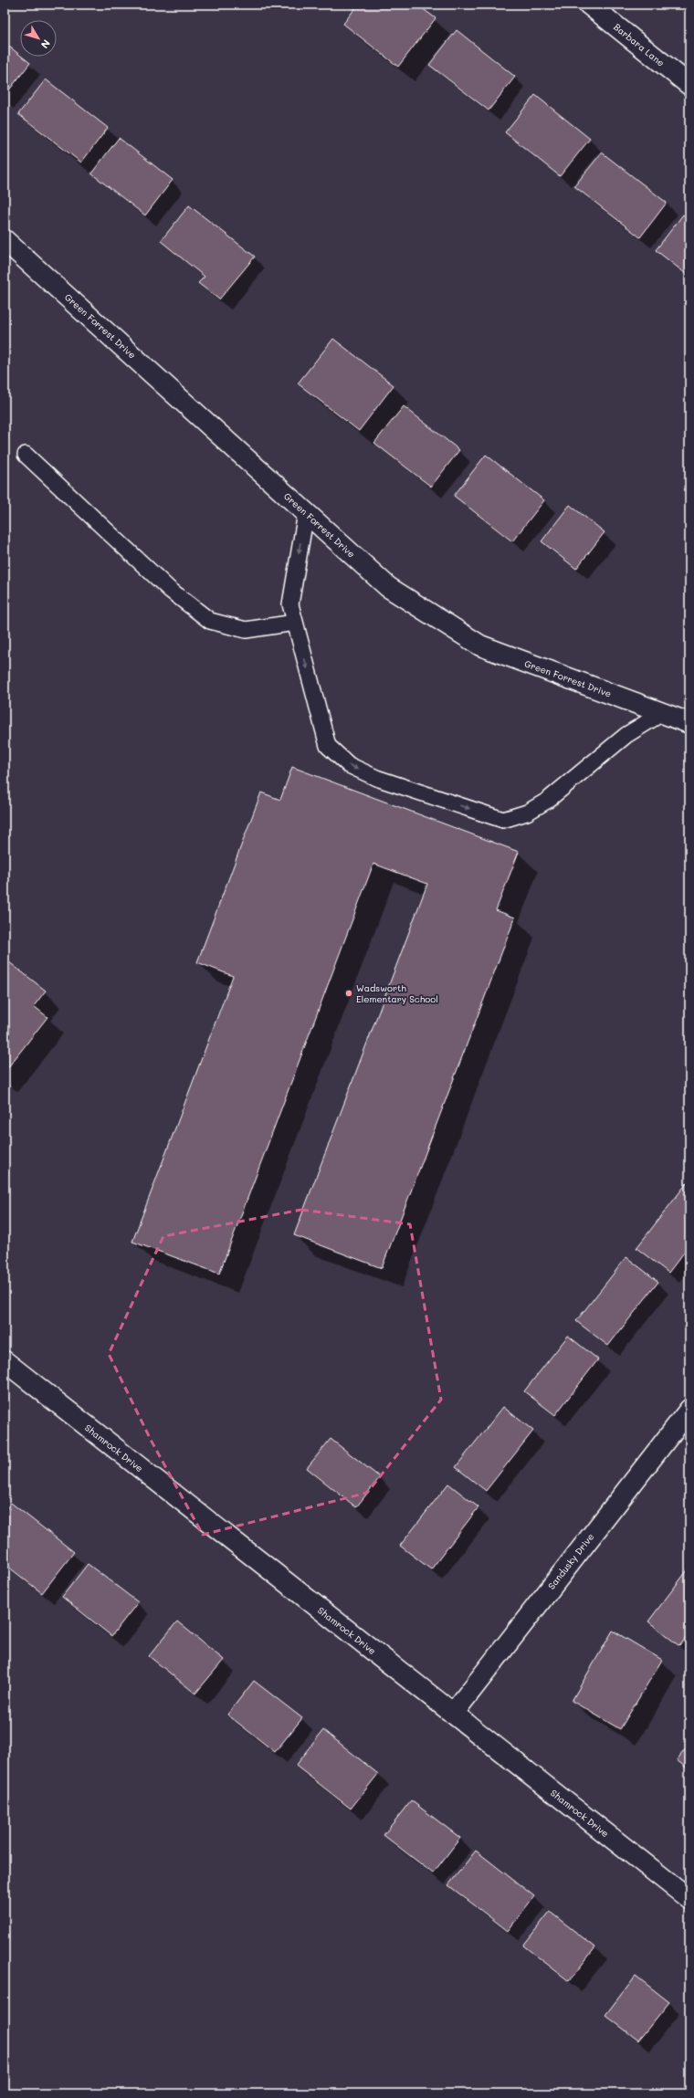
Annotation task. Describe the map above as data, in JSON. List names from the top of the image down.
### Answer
{
  "streets": {
    "street": [
      "Barbara Lane",
      "Green Forrest Drive",
      "Shamrock Drive",
      "Sandusky Drive"
    ]
  },
  "crossings": [
    ["Shamrock Drive", "Sandusky Drive"]
  ],
  "places": ["Wadsworth Elementary School"],
  "north": "bottom right"
}
